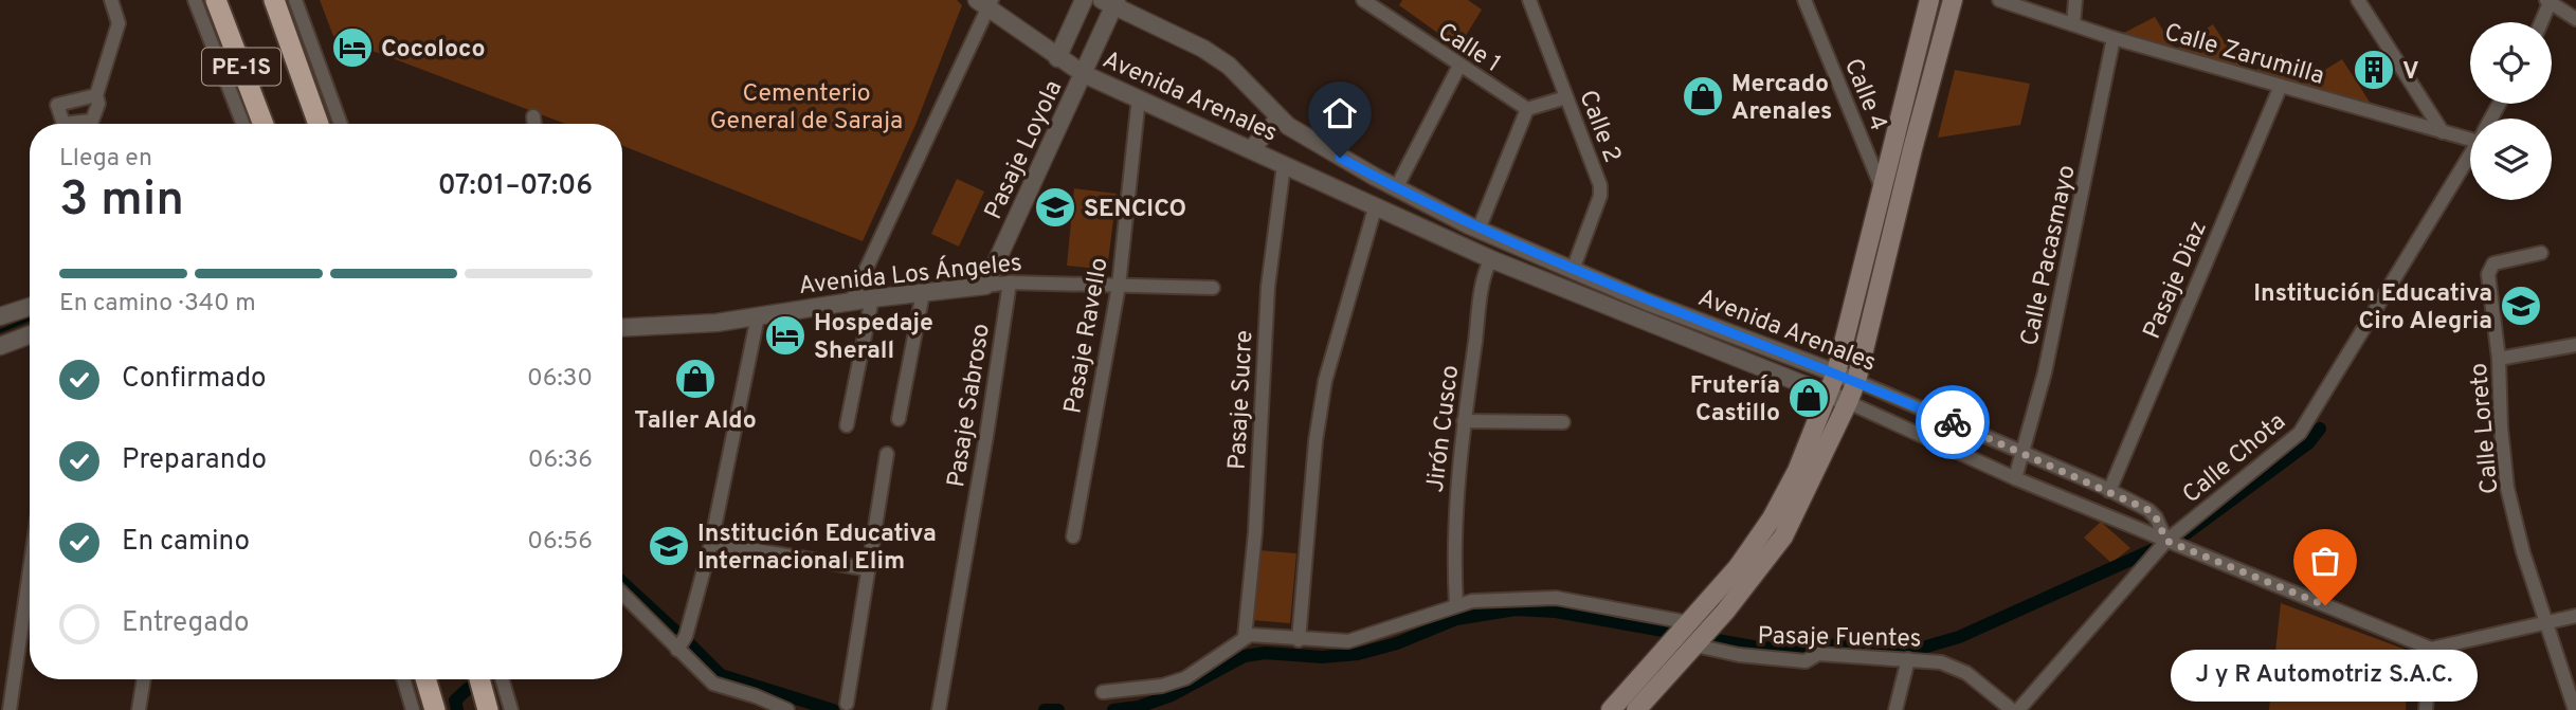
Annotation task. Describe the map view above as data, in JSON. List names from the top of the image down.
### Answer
{
  "streets": {
    "highway": ["PE-1S"],
    "street": [
      "Calle 1",
      "Calle Zarumilla",
      "Calle 4",
      "Avenida Arenales",
      "Calle 2",
      "Pasaje Loyola",
      "Calle Pacasmayo",
      "Avenida Los Ángeles",
      "Pasaje Diaz",
      "Pasaje Ravello",
      "Pasaje Sucre",
      "Pasaje Sabroso",
      "Jirón Cusco",
      "Calle Loreto",
      "Calle Chota",
      "Pasaje Fuentes"
    ]
  },
  "crossings": [
    ["Calle Zarumilla", "Calle Pacasmayo"],
    ["Calle Zarumilla", "Pasaje Diaz"],
    ["Avenida Arenales", "Calle 2"],
    ["Avenida Arenales", "Pasaje Loyola"],
    ["Avenida Arenales", "Calle Pacasmayo"],
    ["Avenida Arenales", "Pasaje Diaz"],
    ["Avenida Arenales", "Pasaje Ravello"],
    ["Avenida Arenales", "Pasaje Sucre"],
    ["Avenida Arenales", "Jirón Cusco"],
    ["Avenida Arenales", "Calle Chota"],
    ["Pasaje Loyola", "Avenida Los Ángeles"],
    ["Avenida Los Ángeles", "Pasaje Ravello"],
    ["Avenida Los Ángeles", "Pasaje Sabroso"]
  ],
  "parks": ["Cementerio General de Saraja"],
  "places": {
    "hotel": ["Cocoloco", "Hospedaje Sherall"],
    "building": ["V"],
    "shop": ["Mercado Arenales", "Taller Aldo", "Frutería Castillo"],
    "school or university": ["SENCICO", "Institución Educativa Ciro Alegria", "Institución Educativa Internacional Elim"],
    "other": ["J y R Automotriz S.A.C."]
  },
  "page": {
    "heading": ["3 min", "Llega en", "07:01–07:06"],
    "bar": "En camino · 340 m",
    "list": [
      ["Confirmado", "06:30"],
      ["Preparando", "06:36"],
      ["En camino", "06:56"],
      "Entregado"
    ],
    "bubble": "J y R Automotriz S.A.C."
  }
}
